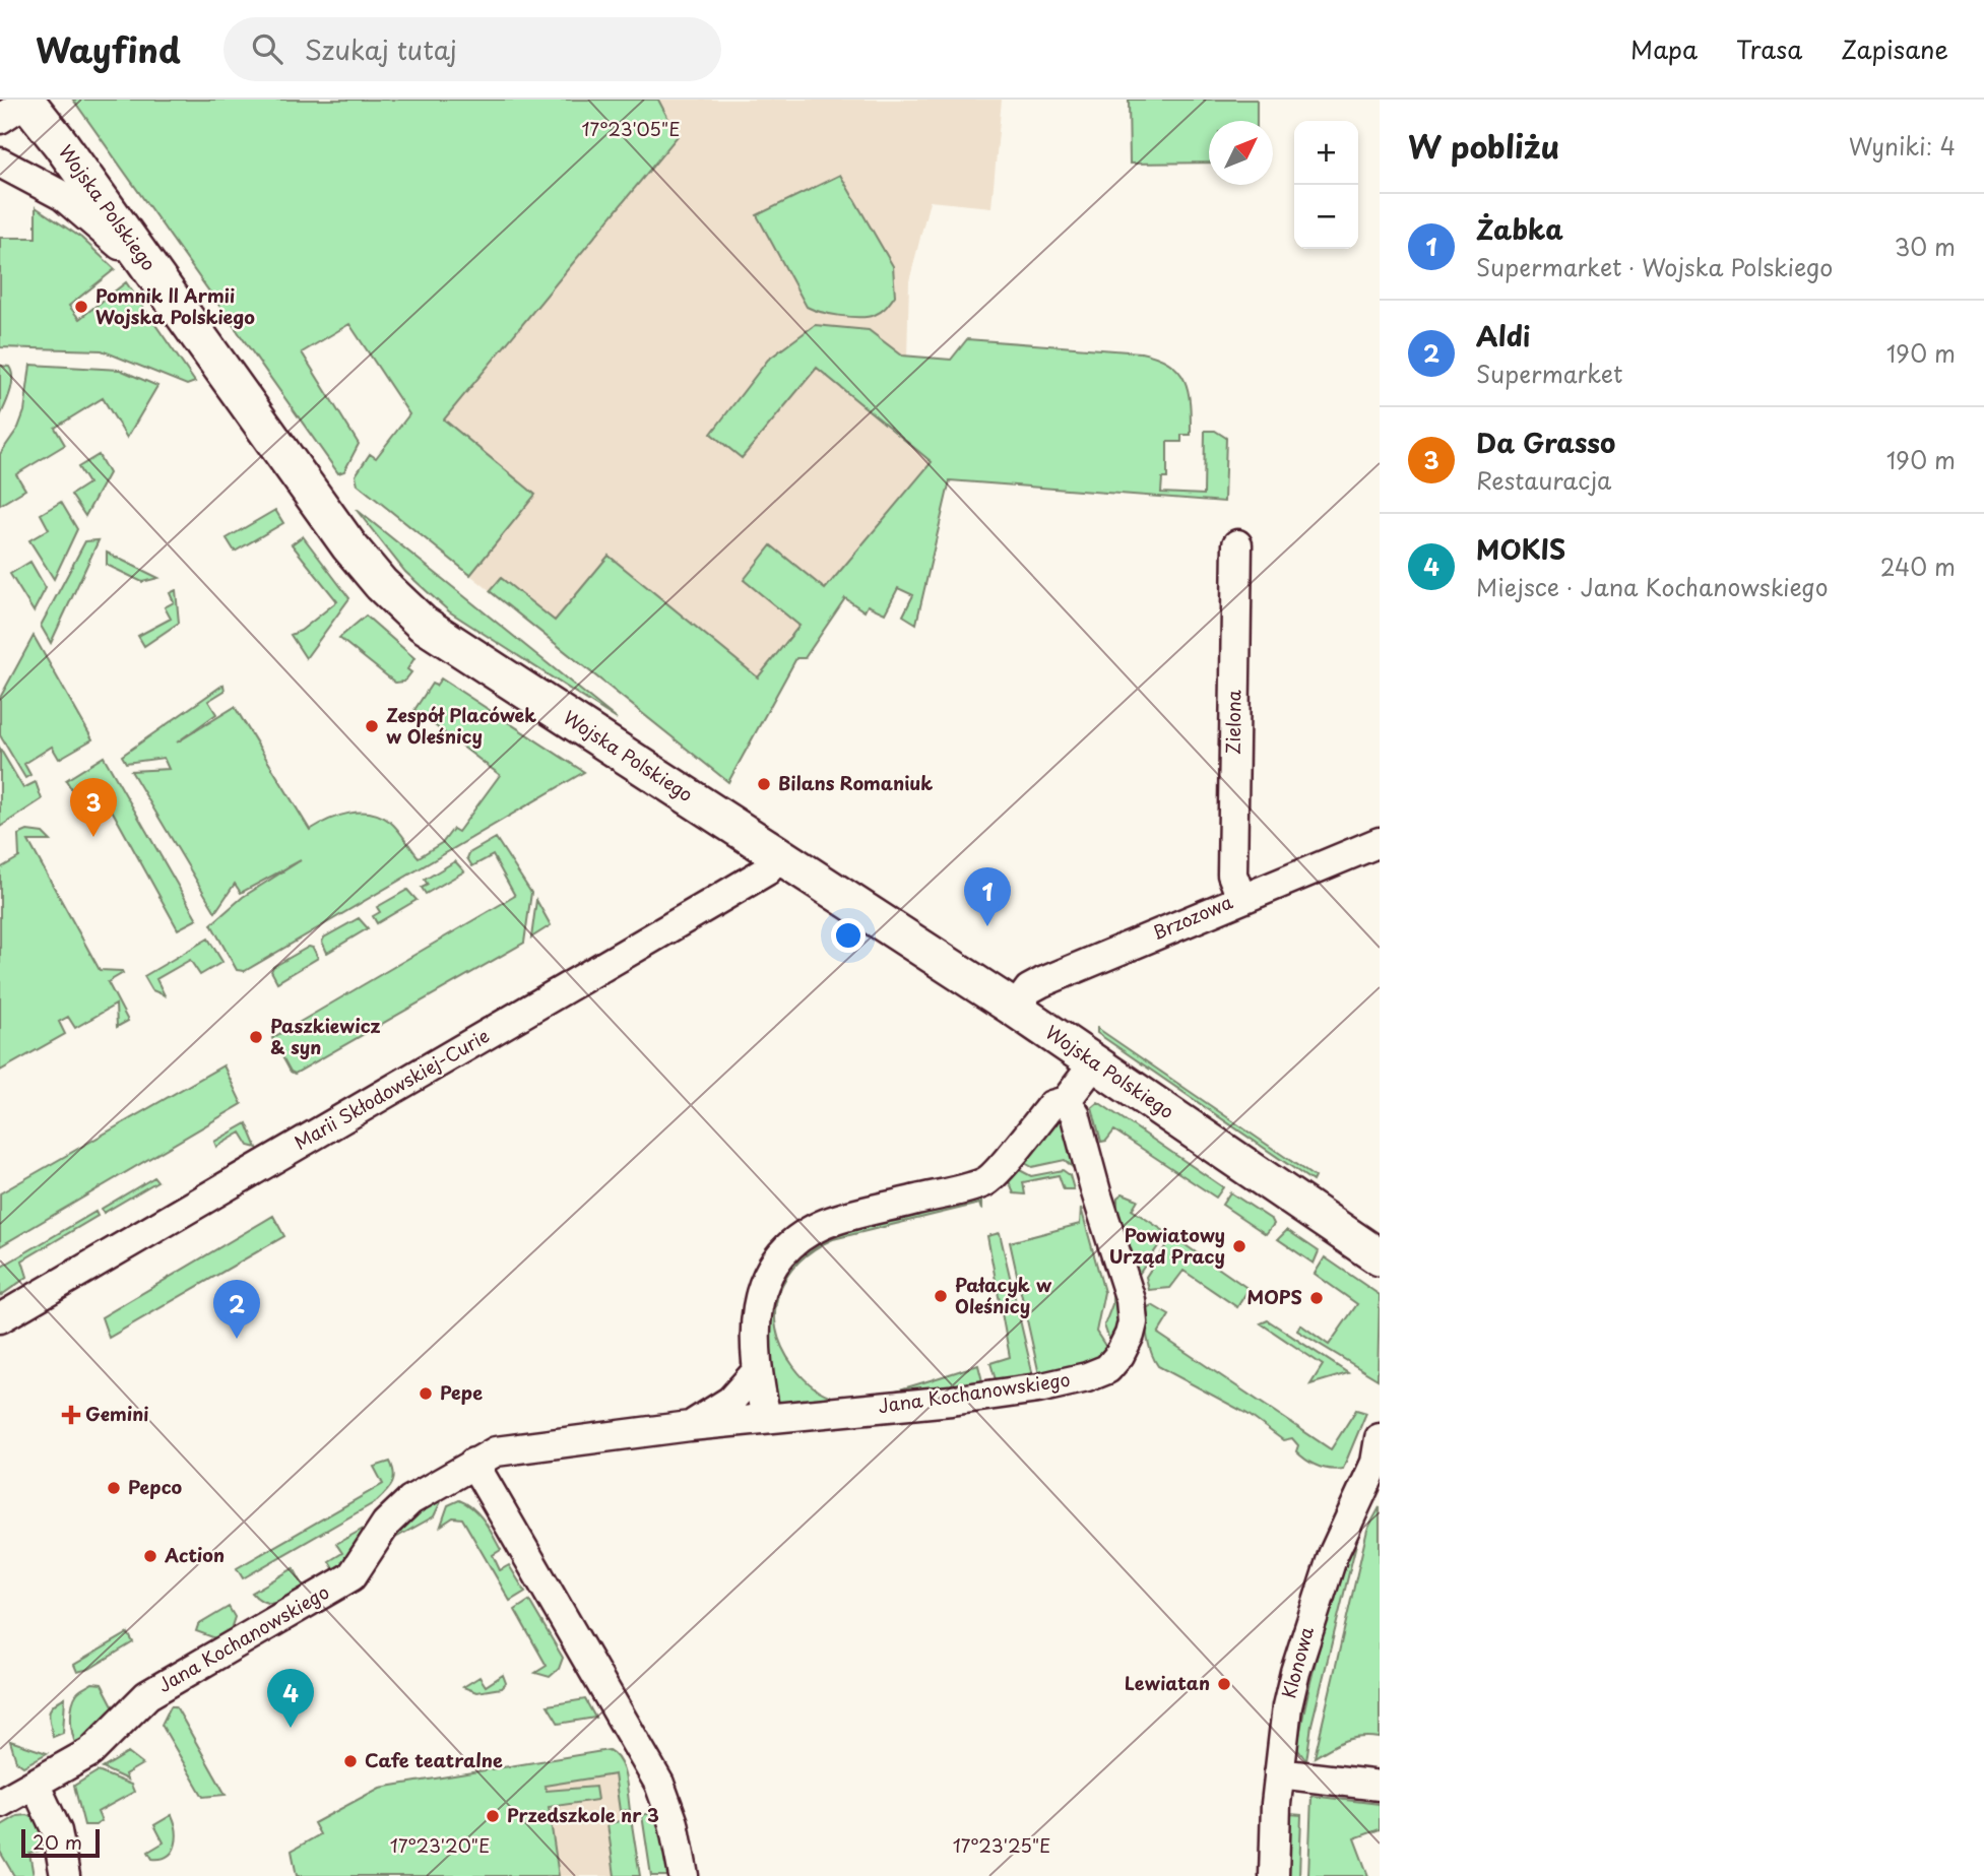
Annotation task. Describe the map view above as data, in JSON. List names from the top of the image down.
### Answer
{
  "streets": {
    "main road": ["Wojska Polskiego"],
    "street": [
      "Zielona",
      "Brzozowa",
      "Marii Skłodowskiej-Curie",
      "Jana Kochanowskiego",
      "Klonowa"
    ]
  },
  "crossings": [
    ["Wojska Polskiego", "Brzozowa"],
    ["Wojska Polskiego", "Marii Skłodowskiej-Curie"],
    ["Zielona", "Brzozowa"]
  ],
  "places": {
    "other": [
      "Pomnik ll Armii Wojska Polskiego",
      "Zespół Placówek w Oleśnicy",
      "Bilans Romaniuk",
      "Paszkiewicz & syn",
      "Powiatowy Urząd Pracy",
      "Pałacyk w Oleśnicy",
      "MOPS",
      "Pepe",
      "Pepco",
      "Action",
      "Lewiatan",
      "Cafe teatralne",
      "Przedszkole nr 3"
    ],
    "health": ["Gemini"]
  },
  "scale_bar": "20 m",
  "north": "top right",
  "page": {
    "header": "Wayfind",
    "search": "Szukaj tutaj",
    "nav": ["Mapa", "Trasa", "Zapisane"],
    "heading": ["W pobliżu", "Wyniki: 4"],
    "map_buttons": ["+", "−"],
    "list": [
      {
        "mark": "1",
        "name": "Żabka",
        "note": "Supermarket · Wojska Polskiego",
        "value": "30 m"
      },
      {
        "mark": "2",
        "name": "Aldi",
        "note": "Supermarket",
        "value": "190 m"
      },
      {
        "mark": "3",
        "name": "Da Grasso",
        "note": "Restauracja",
        "value": "190 m"
      },
      {
        "mark": "4",
        "name": "MOKIS",
        "note": "Miejsce · Jana Kochanowskiego",
        "value": "240 m"
      }
    ],
    "pins": [
      "3",
      "1",
      "2",
      "4"
    ],
    "scale": "20 m"
  },
  "coordinates": ["17°23'05\"E", "17°23'20\"E", "17°23'25\"E"]
}
